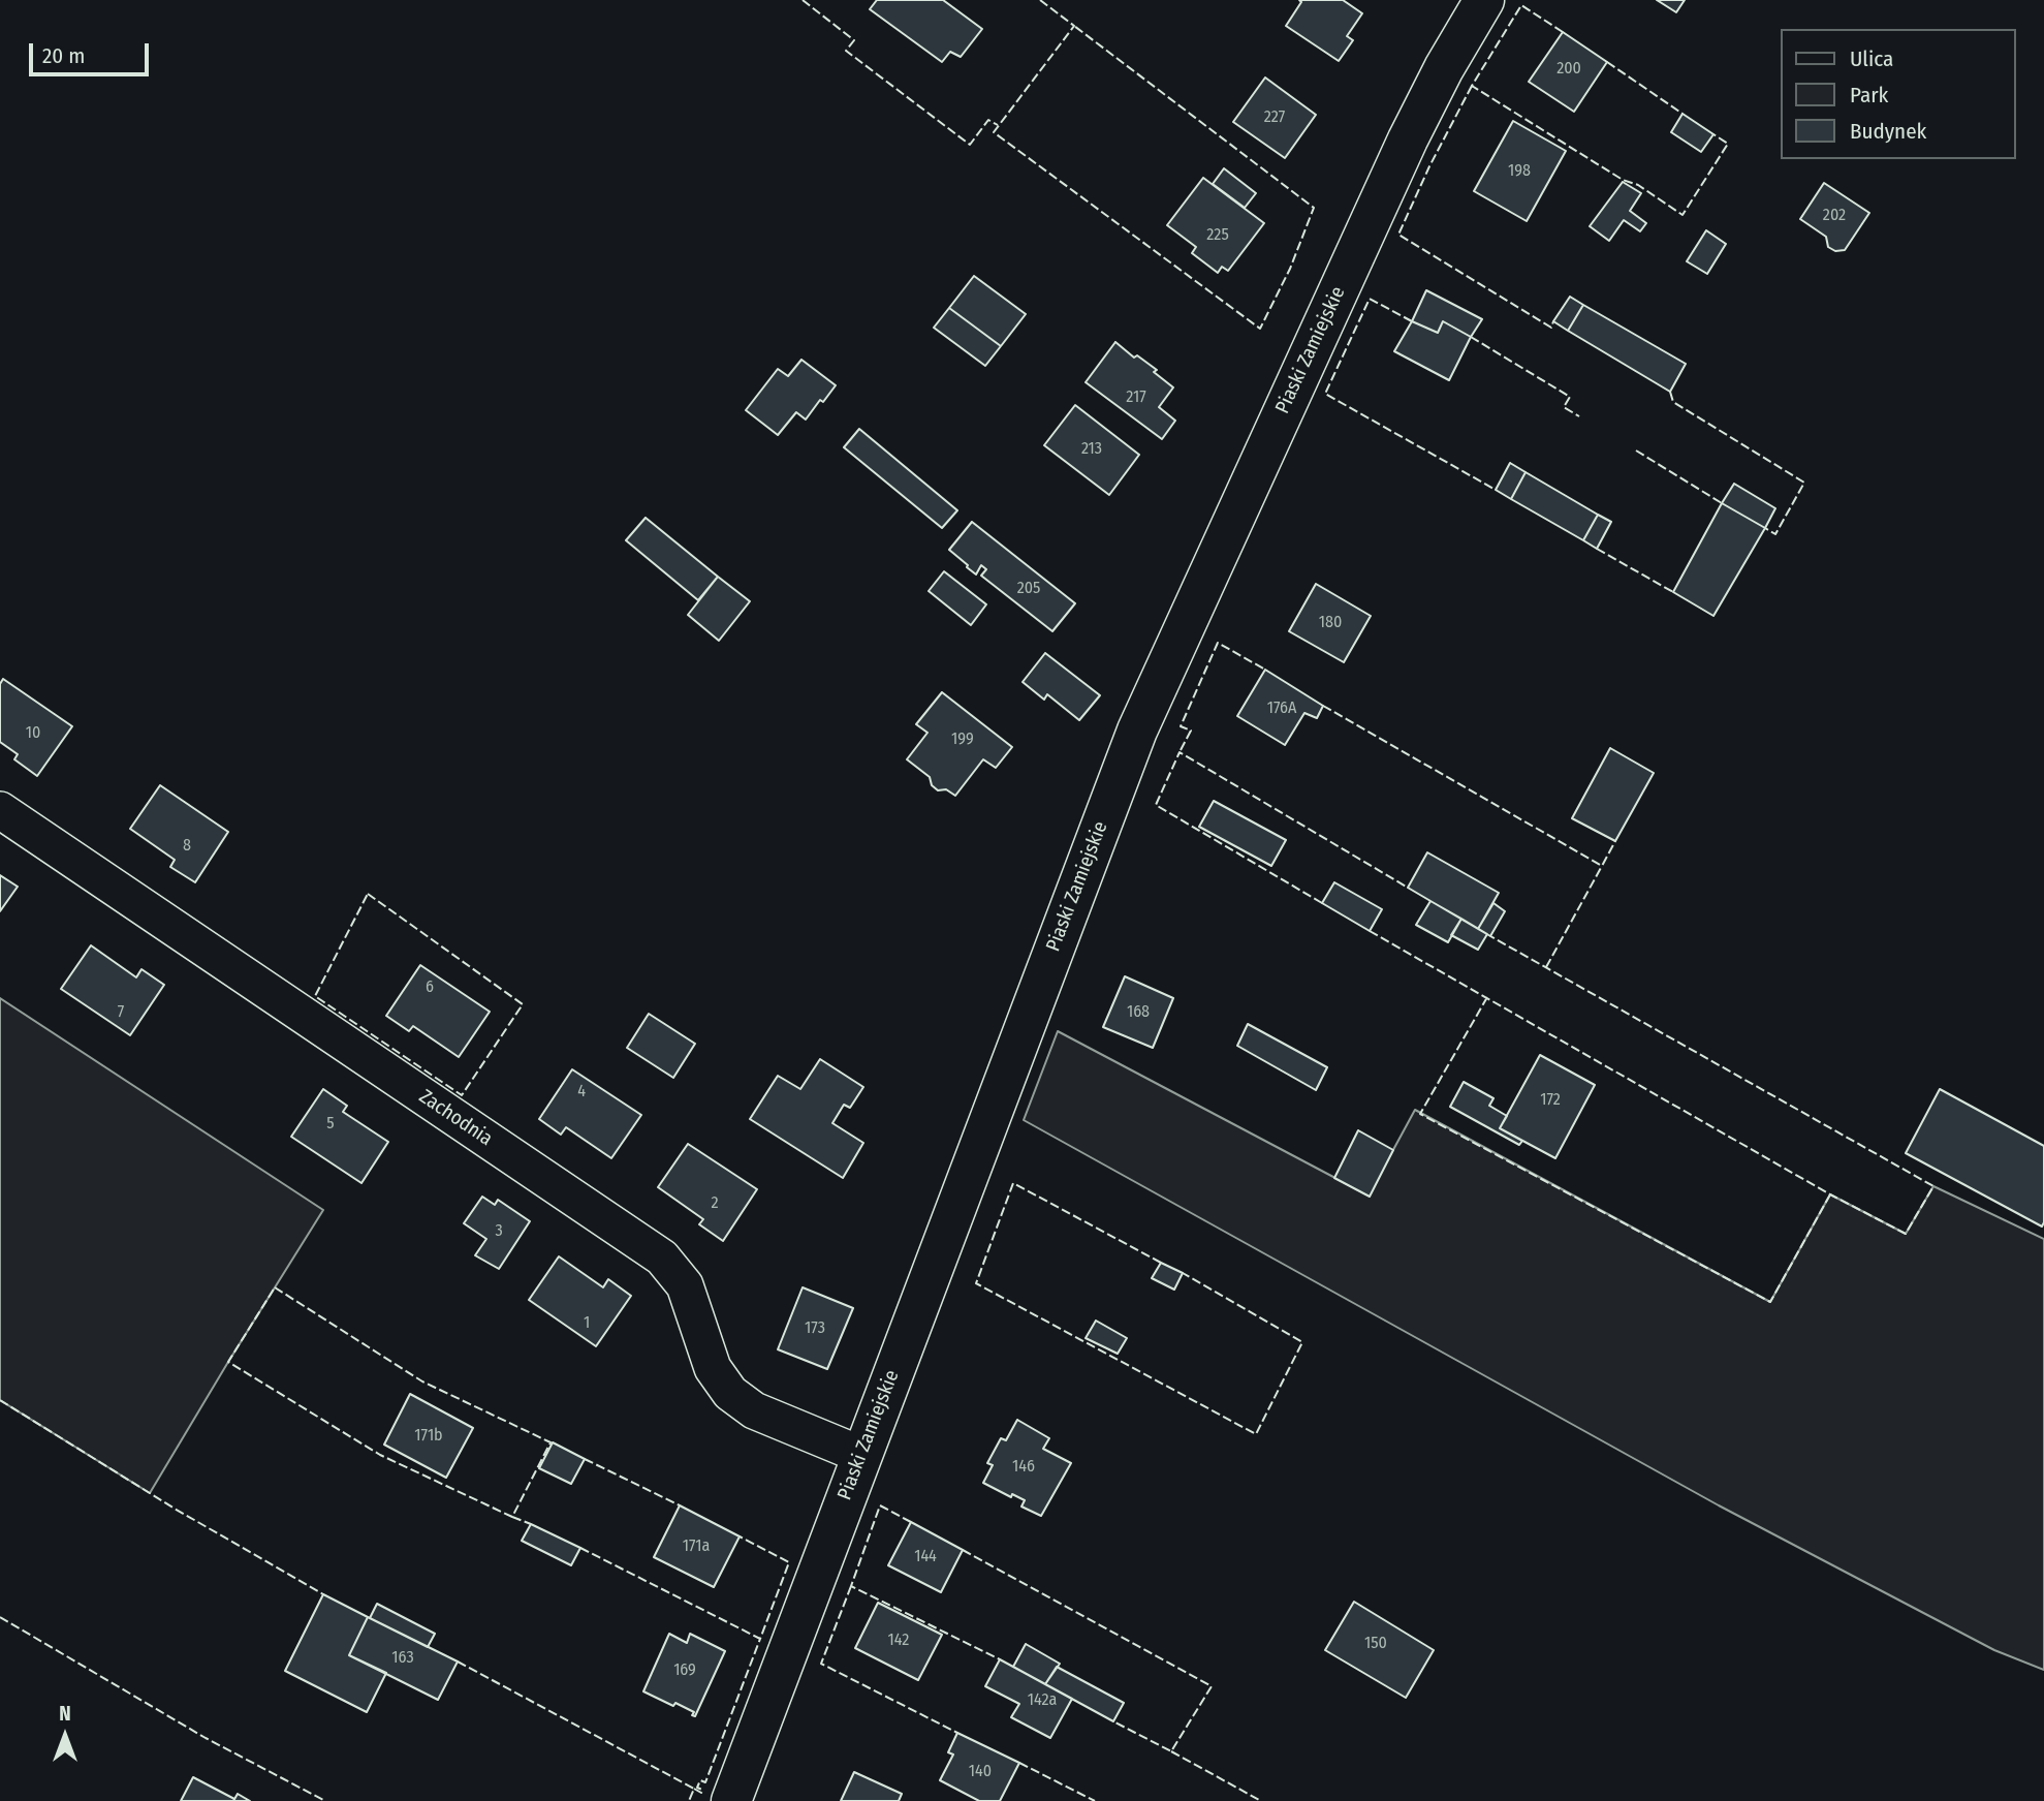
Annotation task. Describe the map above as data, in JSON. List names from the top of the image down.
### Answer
{
  "streets": {
    "street": ["Piaski Zamiejskie", "Zachodnia"]
  },
  "crossings": [
    ["Piaski Zamiejskie", "Zachodnia"]
  ],
  "house_numbers": [
    "200",
    "227",
    "198",
    "202",
    "225",
    "217",
    "213",
    "205",
    "180",
    "176A",
    "10",
    "199",
    "8",
    "6",
    "7",
    "168",
    "4",
    "172",
    "5",
    "2",
    "3",
    "1",
    "173",
    "171b",
    "146",
    "171a",
    "144",
    "142",
    "150",
    "163",
    "169",
    "142a",
    "140"
  ],
  "legend": ["Ulica", "Park", "Budynek"],
  "scale_bar": "20 m",
  "north": "top"
}
